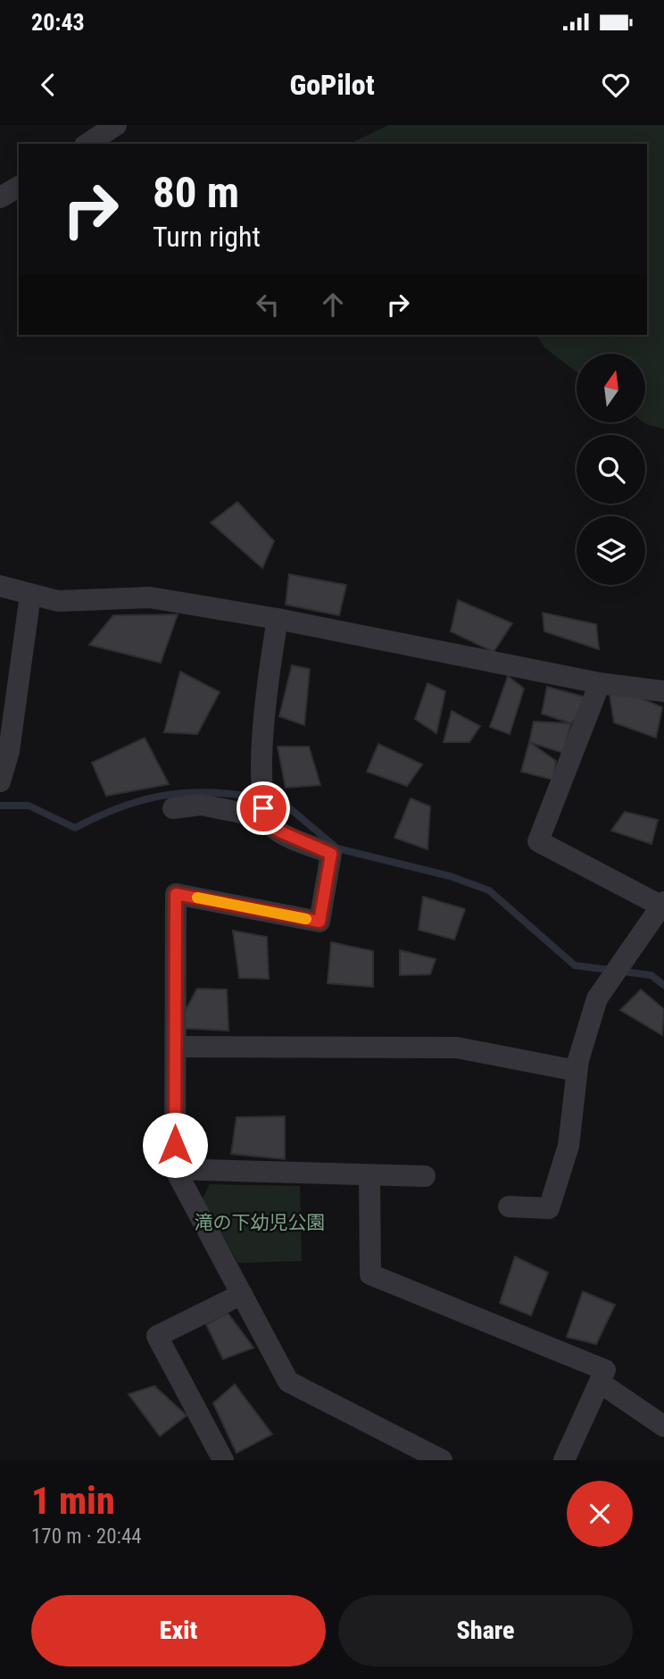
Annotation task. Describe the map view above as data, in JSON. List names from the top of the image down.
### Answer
{
  "parks": ["滝の下幼児公園"],
  "north": "top",
  "page": {
    "status": "20:43",
    "header": "GoPilot",
    "turn": ["80 m", "Turn right"],
    "heading": ["1 min", "170 m · 20:44"],
    "buttons": ["Exit", "Share"]
  }
}
